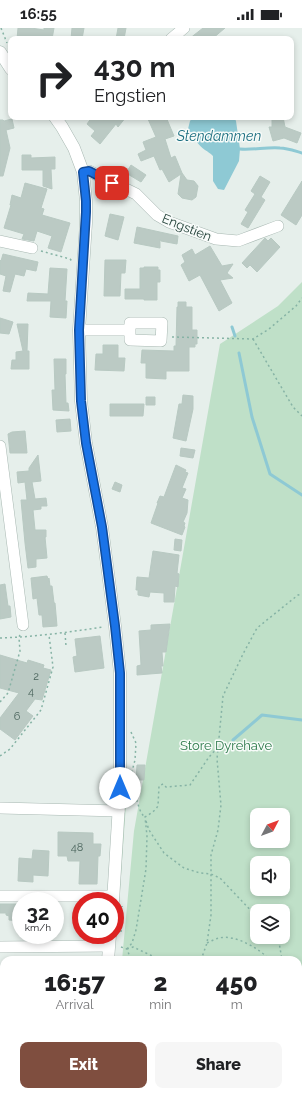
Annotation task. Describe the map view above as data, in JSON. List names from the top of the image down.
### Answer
{
  "streets": {
    "street": ["Engstien"]
  },
  "water": ["Stendammen"],
  "parks": ["Store Dyrehave"],
  "house_numbers": [
    "2",
    "4",
    "6",
    "48"
  ],
  "north": "top right",
  "page": {
    "status": "16:55",
    "turn": ["430 m", "Engstien"],
    "speed": "32 km/h",
    "limit": "40",
    "eta": [
      "16:57",
      "Arrival",
      "2",
      "min",
      "450",
      "m"
    ],
    "buttons": ["Exit", "Share"]
  }
}
